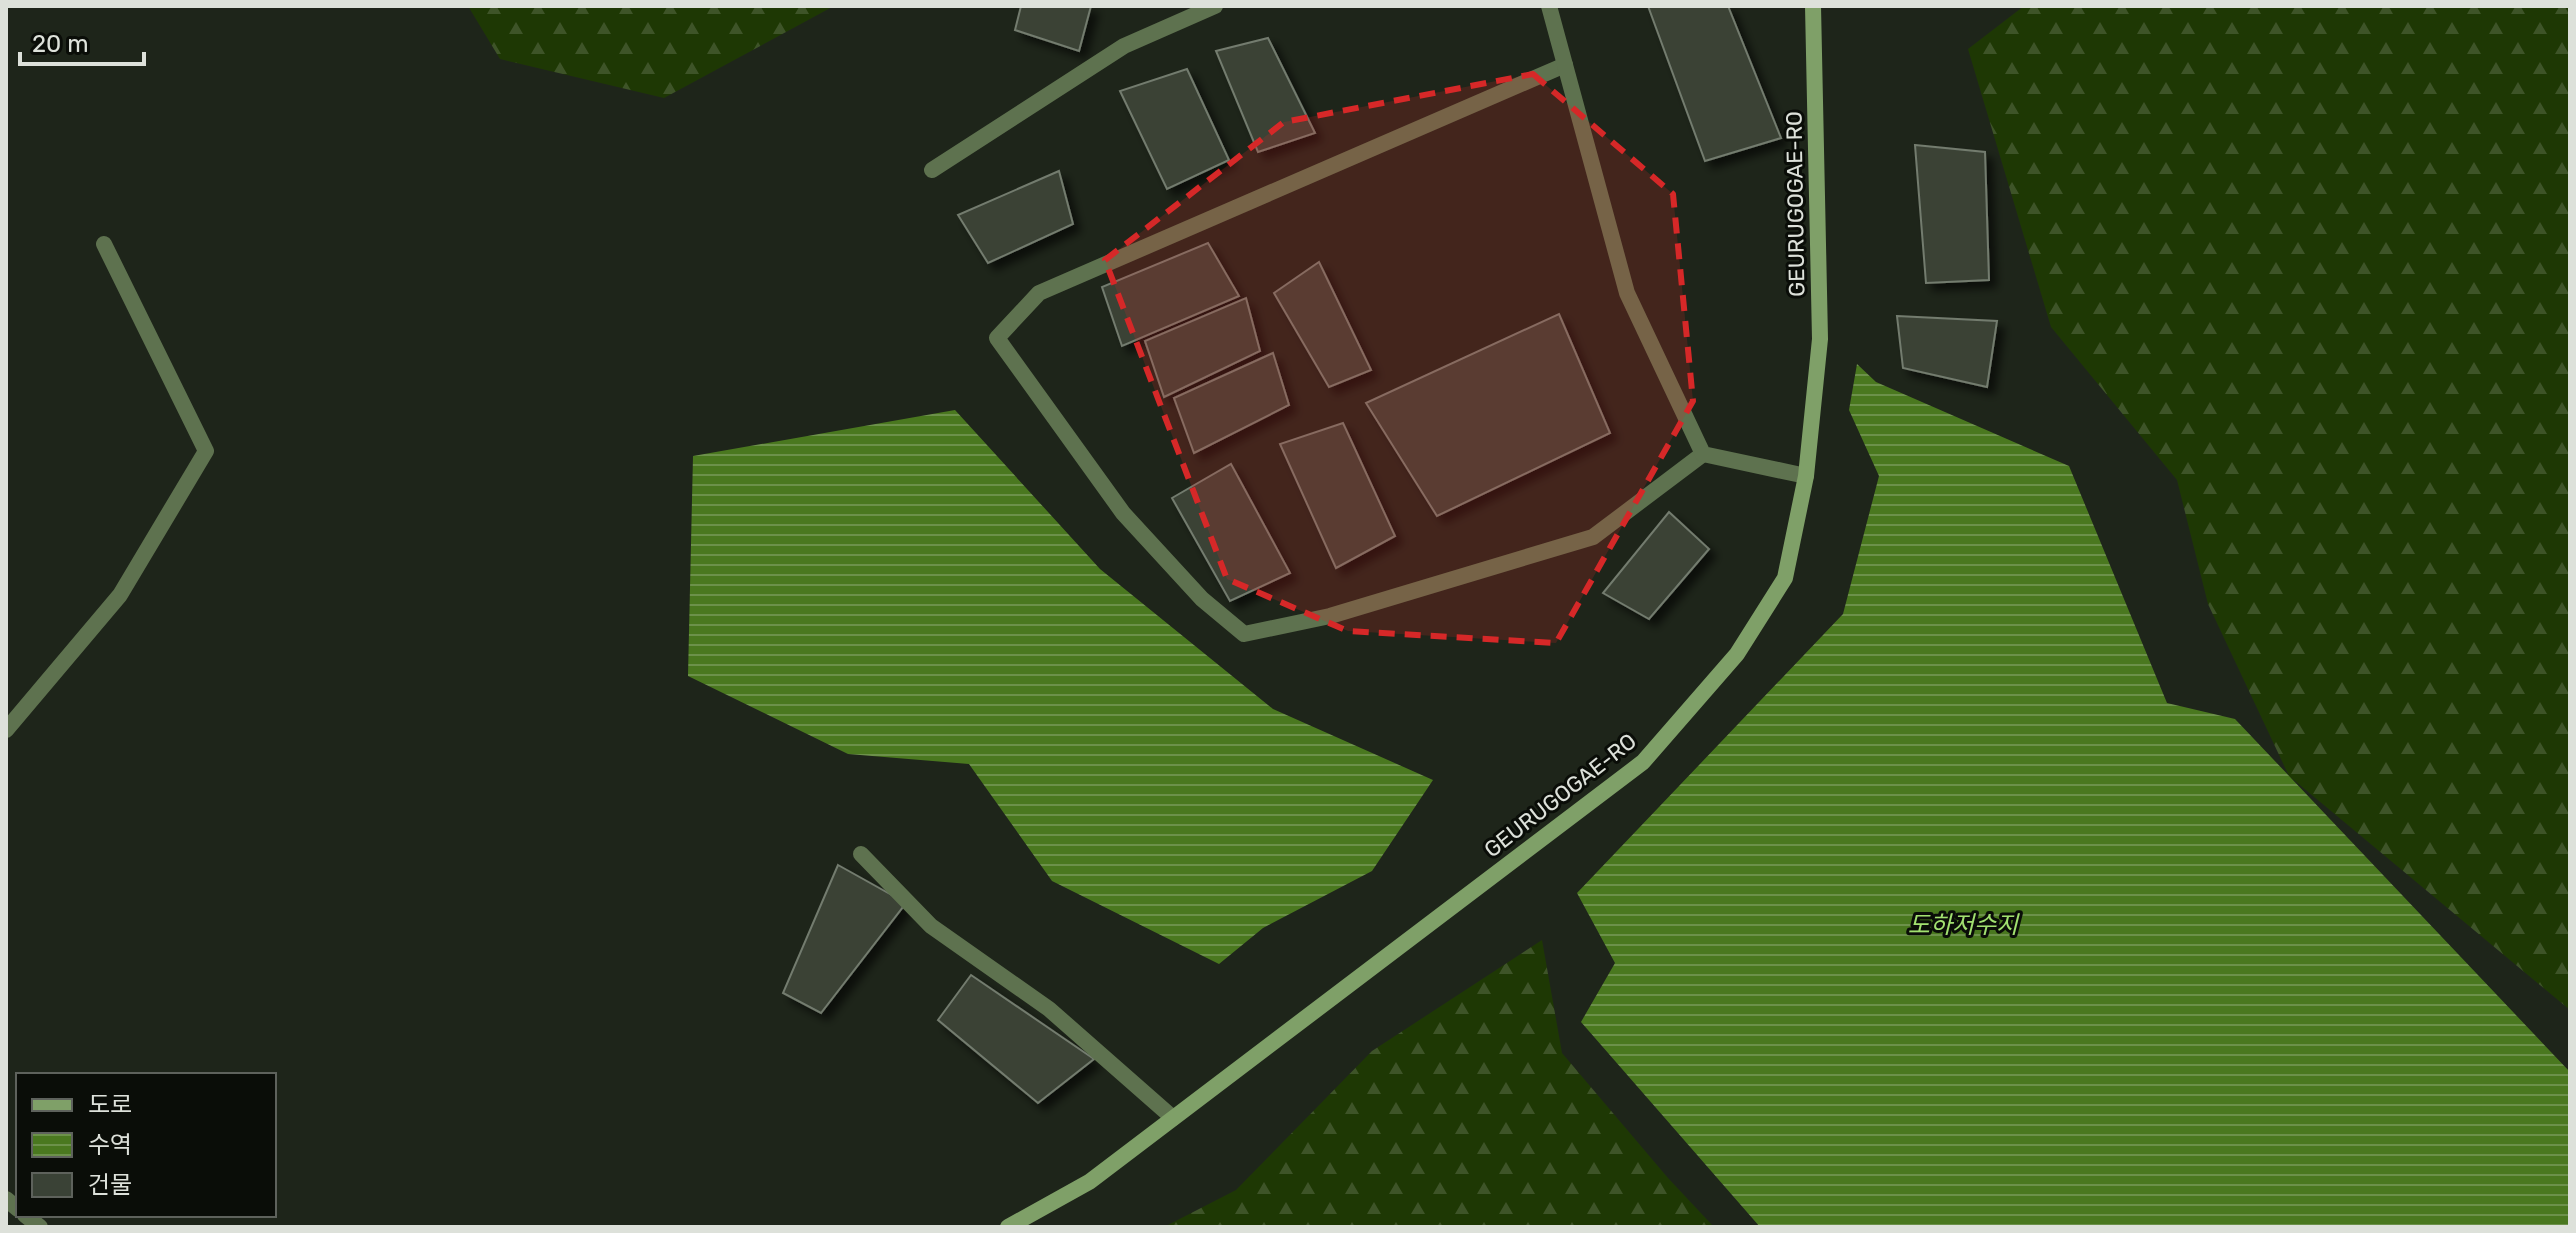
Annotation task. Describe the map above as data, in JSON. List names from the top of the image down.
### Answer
{
  "streets": {
    "street": ["GEURUGOGAE-RO"]
  },
  "water": ["도하저수지"],
  "legend": ["도로", "수역", "건물"],
  "scale_bar": "20 m"
}
